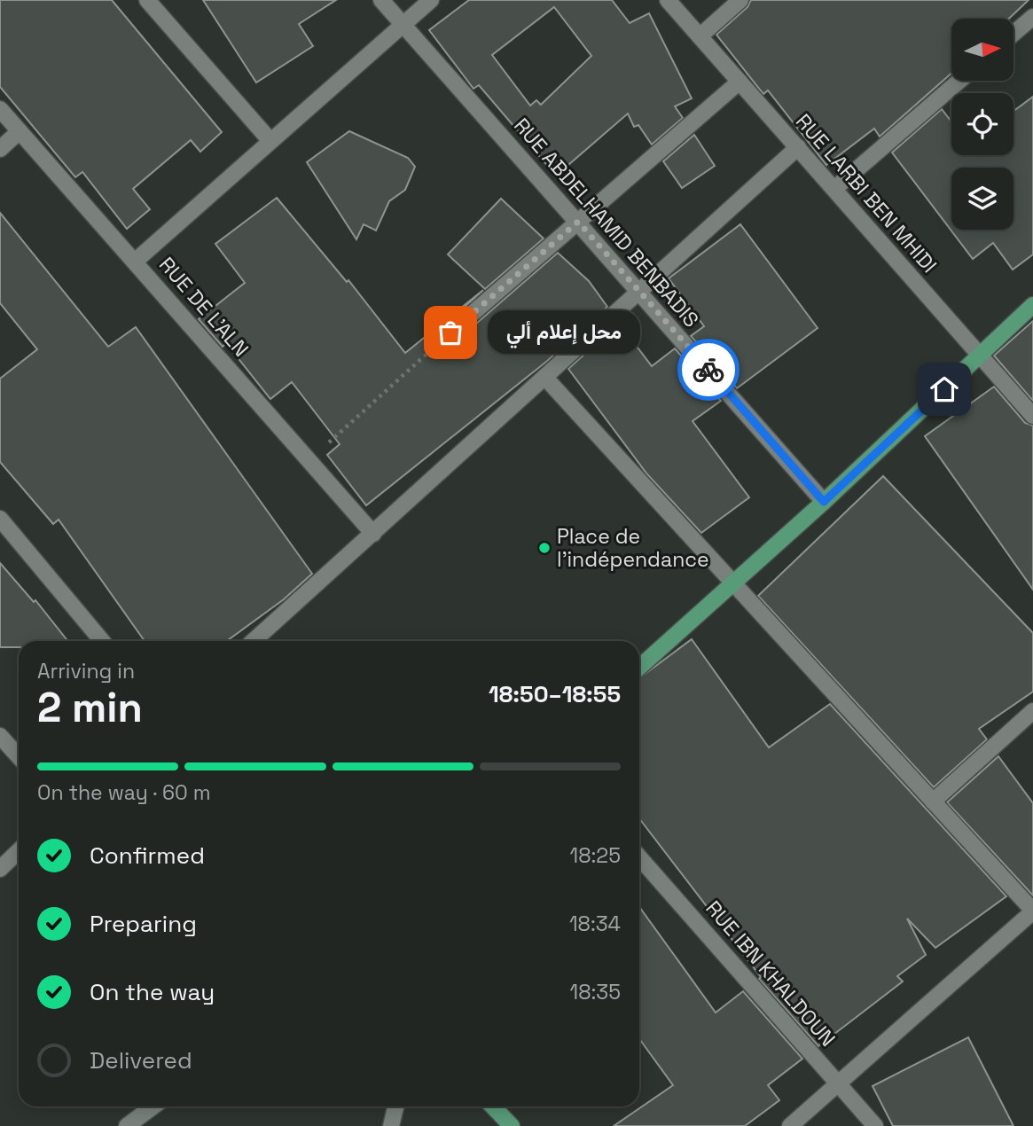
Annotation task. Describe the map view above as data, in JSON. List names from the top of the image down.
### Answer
{
  "streets": {
    "street": [
      "RUE LARBI BEN MHIDI",
      "RUE ABDELHAMID BENBADIS",
      "RUE DE L'ALN",
      "RUE IBN KHALDOUN"
    ]
  },
  "places": ["محل إعلام ألي", "Place de l'indépendance"],
  "north": "right",
  "page": {
    "bubble": "محل إعلام ألي",
    "heading": ["2 min", "Arriving in", "18:50–18:55"],
    "bar": "On the way · 60 m",
    "list": [
      ["Confirmed", "18:25"],
      ["Preparing", "18:34"],
      ["On the way", "18:35"],
      "Delivered"
    ]
  }
}
